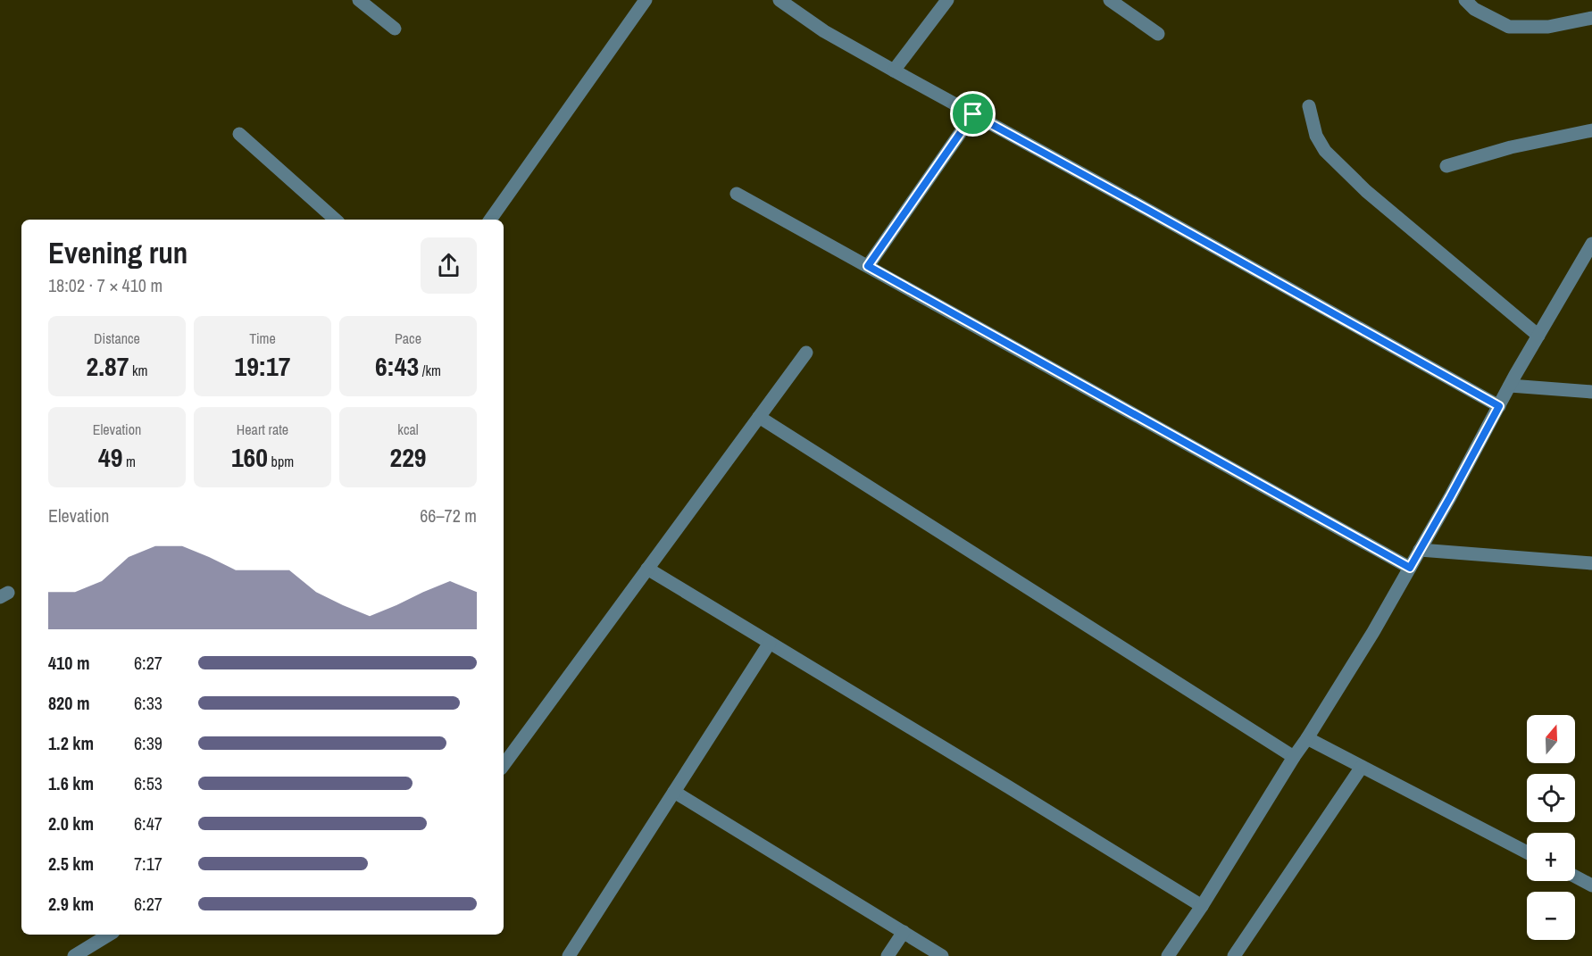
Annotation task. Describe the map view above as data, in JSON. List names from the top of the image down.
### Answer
{
  "north": "top",
  "page": {
    "heading": ["Evening run", "18:02 · 7 × 410 m"],
    "stats": [
      ["Distance", "2.87 km"],
      ["Time", "19:17"],
      ["Pace", "6:43 /km"],
      ["Elevation", "49 m"],
      ["Heart rate", "160 bpm"],
      ["kcal", "229"]
    ],
    "chart": ["Elevation", "66–72 m"],
    "list": [
      {
        "name": "410 m",
        "note": "6:27"
      },
      {
        "name": "820 m",
        "note": "6:33"
      },
      {
        "name": "1.2 km",
        "note": "6:39"
      },
      {
        "name": "1.6 km",
        "note": "6:53"
      },
      {
        "name": "2.0 km",
        "note": "6:47"
      },
      {
        "name": "2.5 km",
        "note": "7:17"
      },
      {
        "name": "2.9 km",
        "note": "6:27"
      }
    ],
    "map_buttons": ["+", "−"]
  }
}
